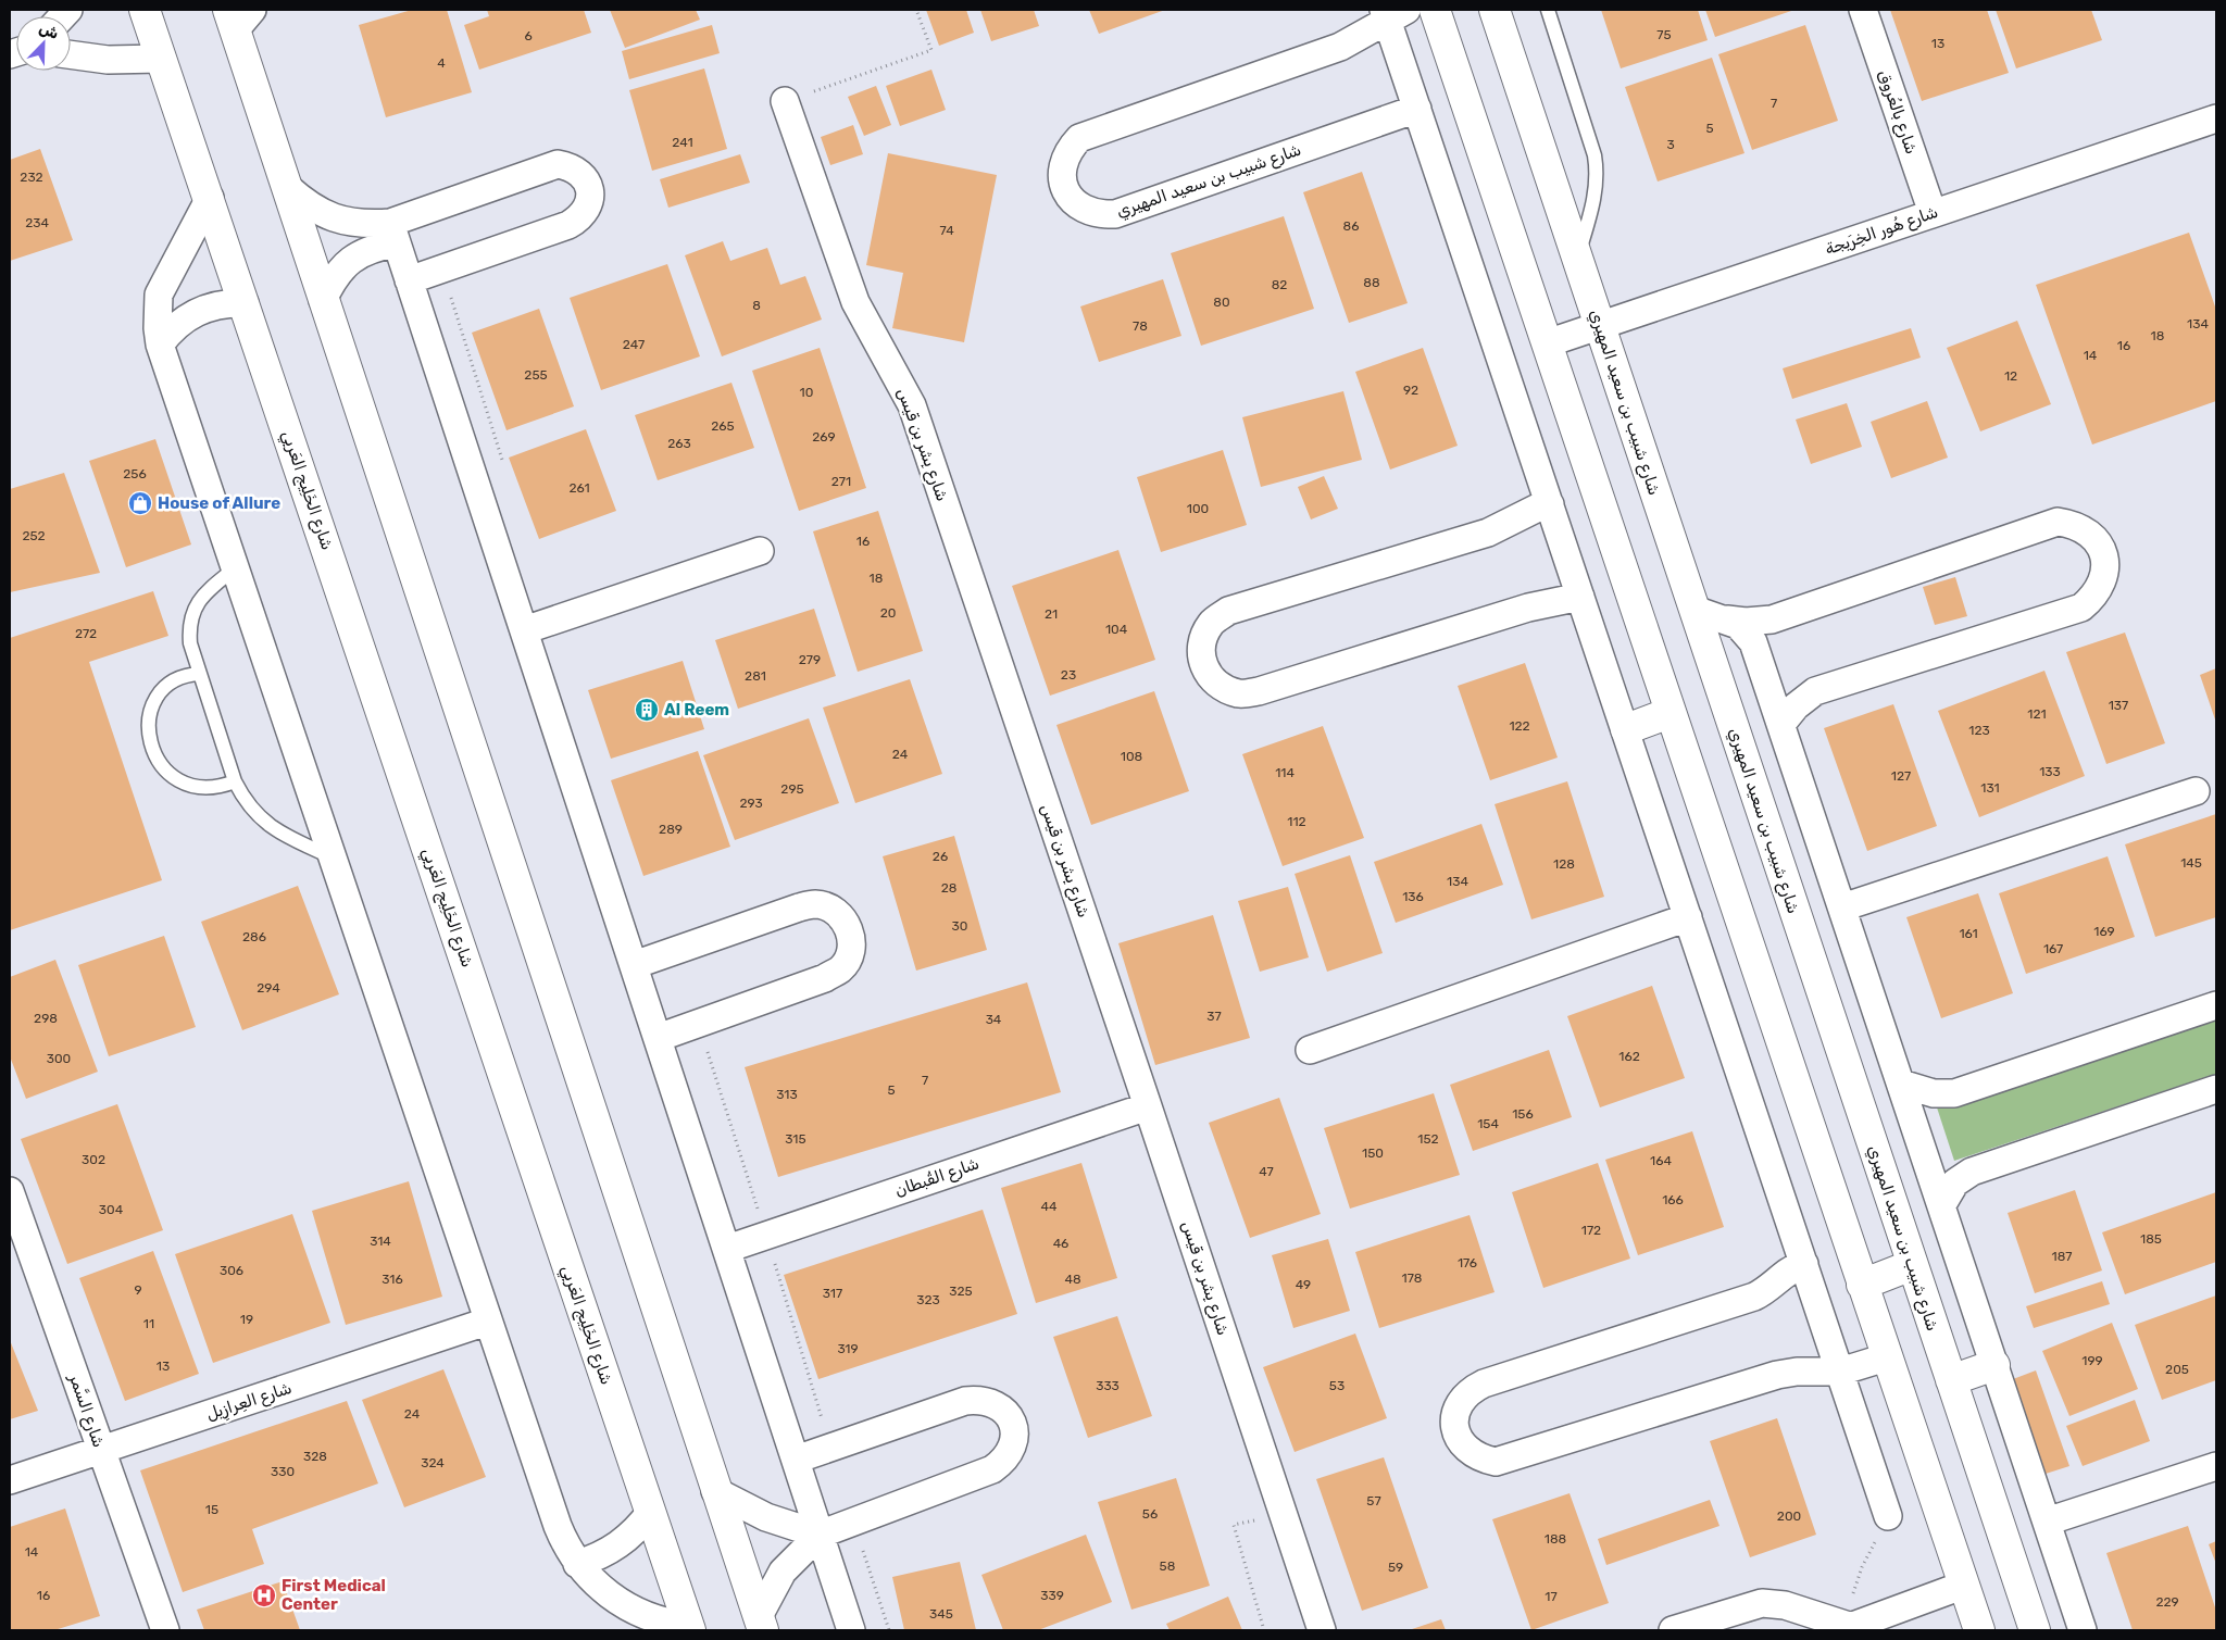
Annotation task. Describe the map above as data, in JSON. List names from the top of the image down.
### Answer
{
  "streets": {
    "main road": ["شارع شبيب بن سعيد المهيري", "شارع الخَلِيج العَربِي"],
    "street": [
      "شارع بالعُروق",
      "شارع هُور الخِرَيجة",
      "شارع بِشر بن قَيس",
      "شارع القُبطان",
      "شارع العِرازِيل",
      "شارع السَّمر"
    ]
  },
  "crossings": [
    ["شارع بالعُروق", "شارع هُور الخِرَيجة"],
    ["شارع شبيب بن سعيد المهيري", "شارع هُور الخِرَيجة"],
    ["شارع بِشر بن قَيس", "شارع القُبطان"],
    ["شارع الخَلِيج العَربِي", "شارع العِرازِيل"],
    ["شارع العِرازِيل", "شارع السَّمر"]
  ],
  "places": {
    "shop": ["House of Allure"],
    "building": ["Al Reem"],
    "hospital": ["First Medical Center"]
  },
  "house_numbers": [
    "75",
    "6",
    "13",
    "4",
    "7",
    "5",
    "241",
    "3",
    "232",
    "234",
    "86",
    "74",
    "88",
    "82",
    "80",
    "8",
    "134",
    "78",
    "18",
    "247",
    "16",
    "14",
    "255",
    "12",
    "92",
    "10",
    "265",
    "269",
    "263",
    "256",
    "271",
    "261",
    "100",
    "252",
    "16",
    "18",
    "20",
    "21",
    "104",
    "272",
    "279",
    "23",
    "281",
    "137",
    "121",
    "122",
    "123",
    "24",
    "108",
    "133",
    "114",
    "127",
    "131",
    "295",
    "293",
    "112",
    "289",
    "26",
    "145",
    "128",
    "134",
    "28",
    "136",
    "30",
    "169",
    "161",
    "286",
    "167",
    "294",
    "37",
    "298",
    "34",
    "162",
    "300",
    "7",
    "5",
    "313",
    "156",
    "154",
    "315",
    "152",
    "150",
    "302",
    "164",
    "47",
    "166",
    "44",
    "304",
    "172",
    "185",
    "314",
    "46",
    "187",
    "176",
    "306",
    "178",
    "316",
    "48",
    "49",
    "9",
    "325",
    "317",
    "323",
    "19",
    "11",
    "319",
    "199",
    "13",
    "205",
    "333",
    "53",
    "24",
    "328",
    "324",
    "330",
    "57",
    "15",
    "56",
    "200",
    "188",
    "14",
    "58",
    "59",
    "16",
    "339",
    "17",
    "229",
    "345"
  ],
  "north": "top right"
}
